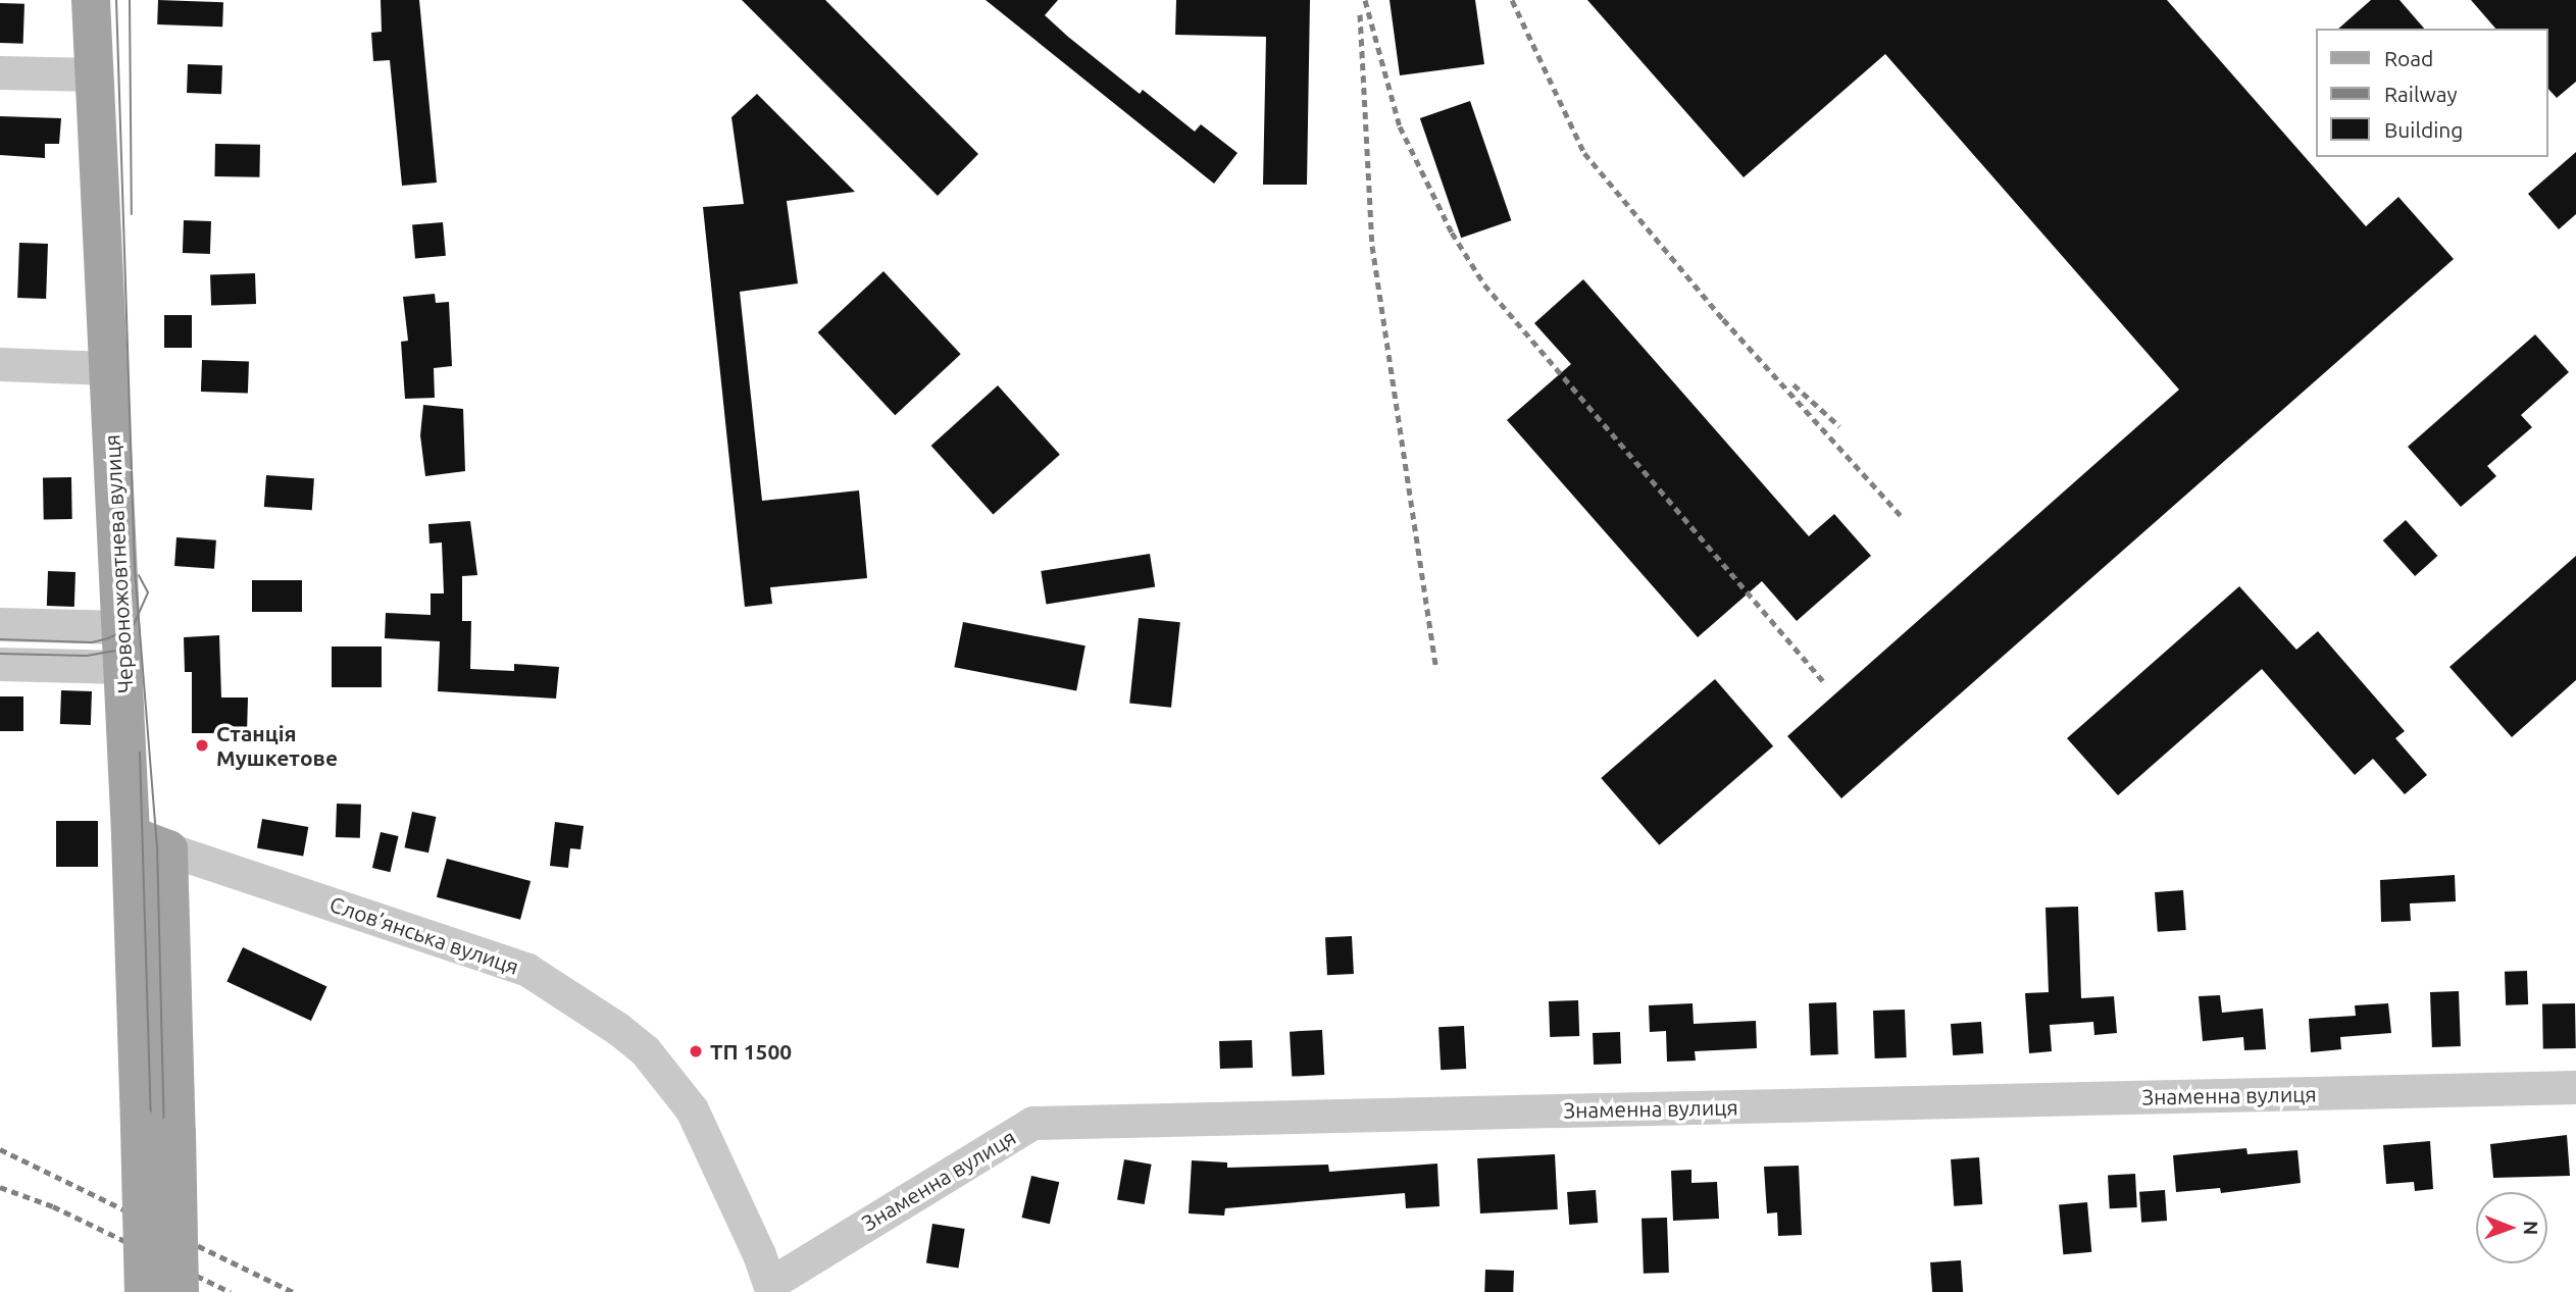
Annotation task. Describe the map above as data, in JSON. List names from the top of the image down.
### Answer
{
  "streets": {
    "main road": ["Червоножовтнева вулиця"],
    "street": ["Слов’янська вулиця", "Знаменна вулиця"]
  },
  "crossings": [
    ["Слов’янська вулиця", "Знаменна вулиця"]
  ],
  "places": ["Станція Мушкетове", "ТП 1500"],
  "legend": ["Road", "Railway", "Building"],
  "north": "right"
}
